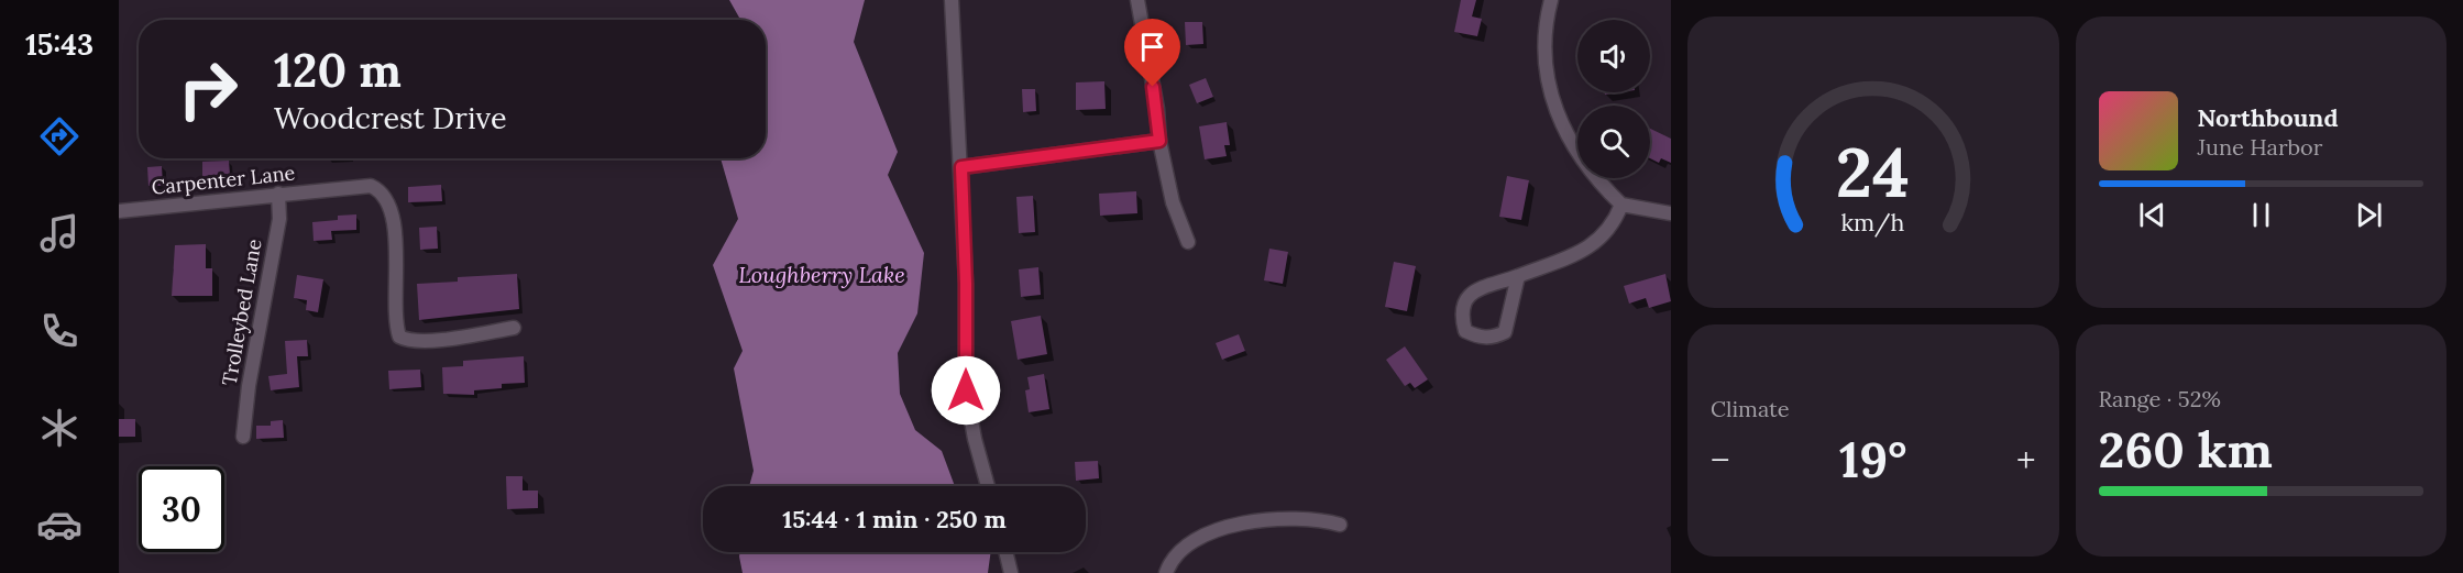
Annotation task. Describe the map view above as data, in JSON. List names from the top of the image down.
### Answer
{
  "streets": {
    "street": ["Carpenter Lane", "Trolleybed Lane"]
  },
  "crossings": [
    ["Carpenter Lane", "Trolleybed Lane"]
  ],
  "water": ["Loughberry Lake"],
  "page": {
    "tabs": "15:43",
    "turn": ["120 m", "Woodcrest Drive"],
    "song": ["Northbound", "June Harbor"],
    "tile": [
      "Climate",
      ["Range · 52%", "260 km"]
    ],
    "heat": ["−", "19°", "+"],
    "limit": "30",
    "trip": "15:44 · 1 min · 250 m",
    "gauge": ["24", "km/h"]
  }
}
